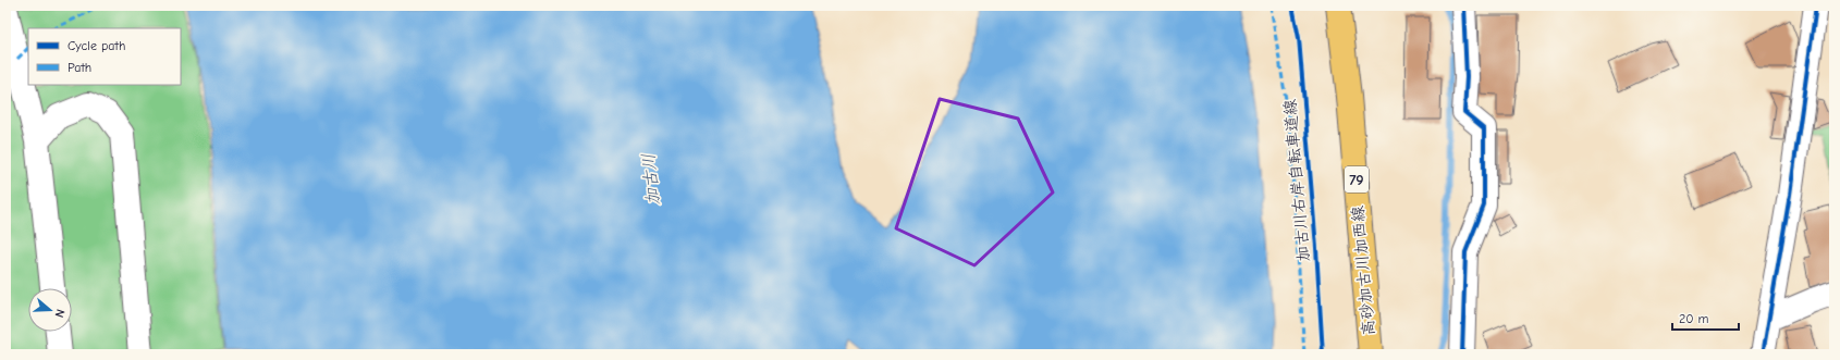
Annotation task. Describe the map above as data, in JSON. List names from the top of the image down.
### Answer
{
  "streets": {
    "main road": ["79", "高砂加古川加西線"],
    "cycle path": ["加古川右岸自転車道線"]
  },
  "water": ["加古川"],
  "legend": ["Cycle path", "Path"],
  "scale_bar": "20 m",
  "north": "right"
}
